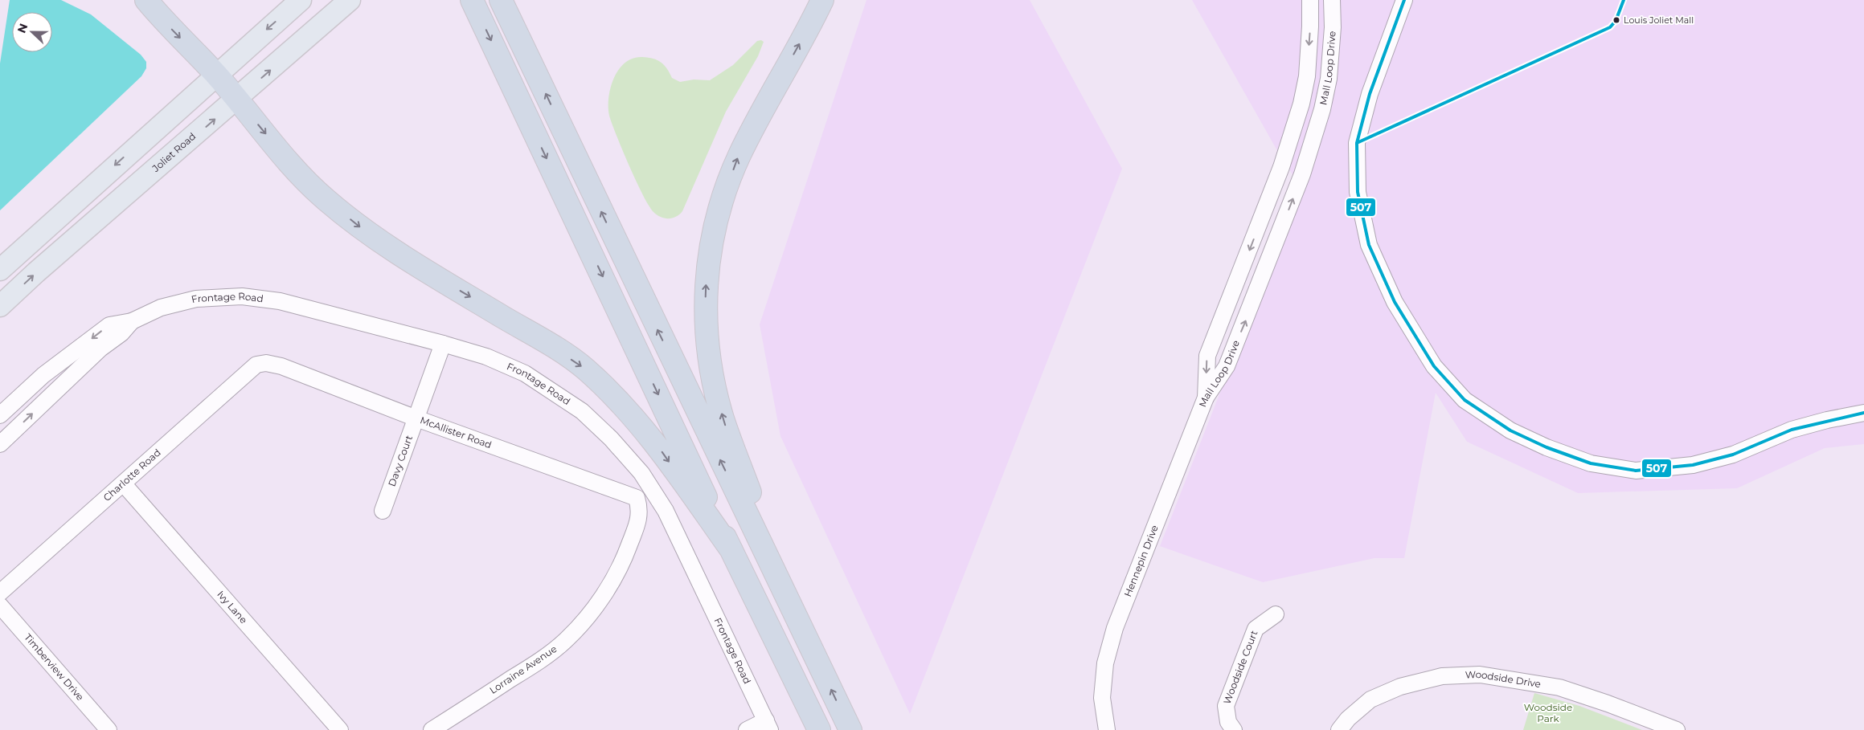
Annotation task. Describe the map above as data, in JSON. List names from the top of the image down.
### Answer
{
  "streets": {
    "main road": ["Joliet Road"],
    "street": [
      "Mall Loop Drive",
      "Frontage Road",
      "McAllister Road",
      "Davy Court",
      "Charlotte Road",
      "Hennepin Drive",
      "Ivy Lane",
      "Timberview Drive",
      "Woodside Court",
      "Lorraine Avenue",
      "Woodside Drive"
    ]
  },
  "crossings": [
    ["Mall Loop Drive", "Hennepin Drive"],
    ["Frontage Road", "Davy Court"],
    ["McAllister Road", "Davy Court"],
    ["McAllister Road", "Charlotte Road"],
    ["McAllister Road", "Lorraine Avenue"],
    ["Charlotte Road", "Ivy Lane"]
  ],
  "parks": ["Woodside Park"],
  "places": ["Louis Joliet Mall"],
  "lines": ["transit line 507"],
  "north": "left"
}
